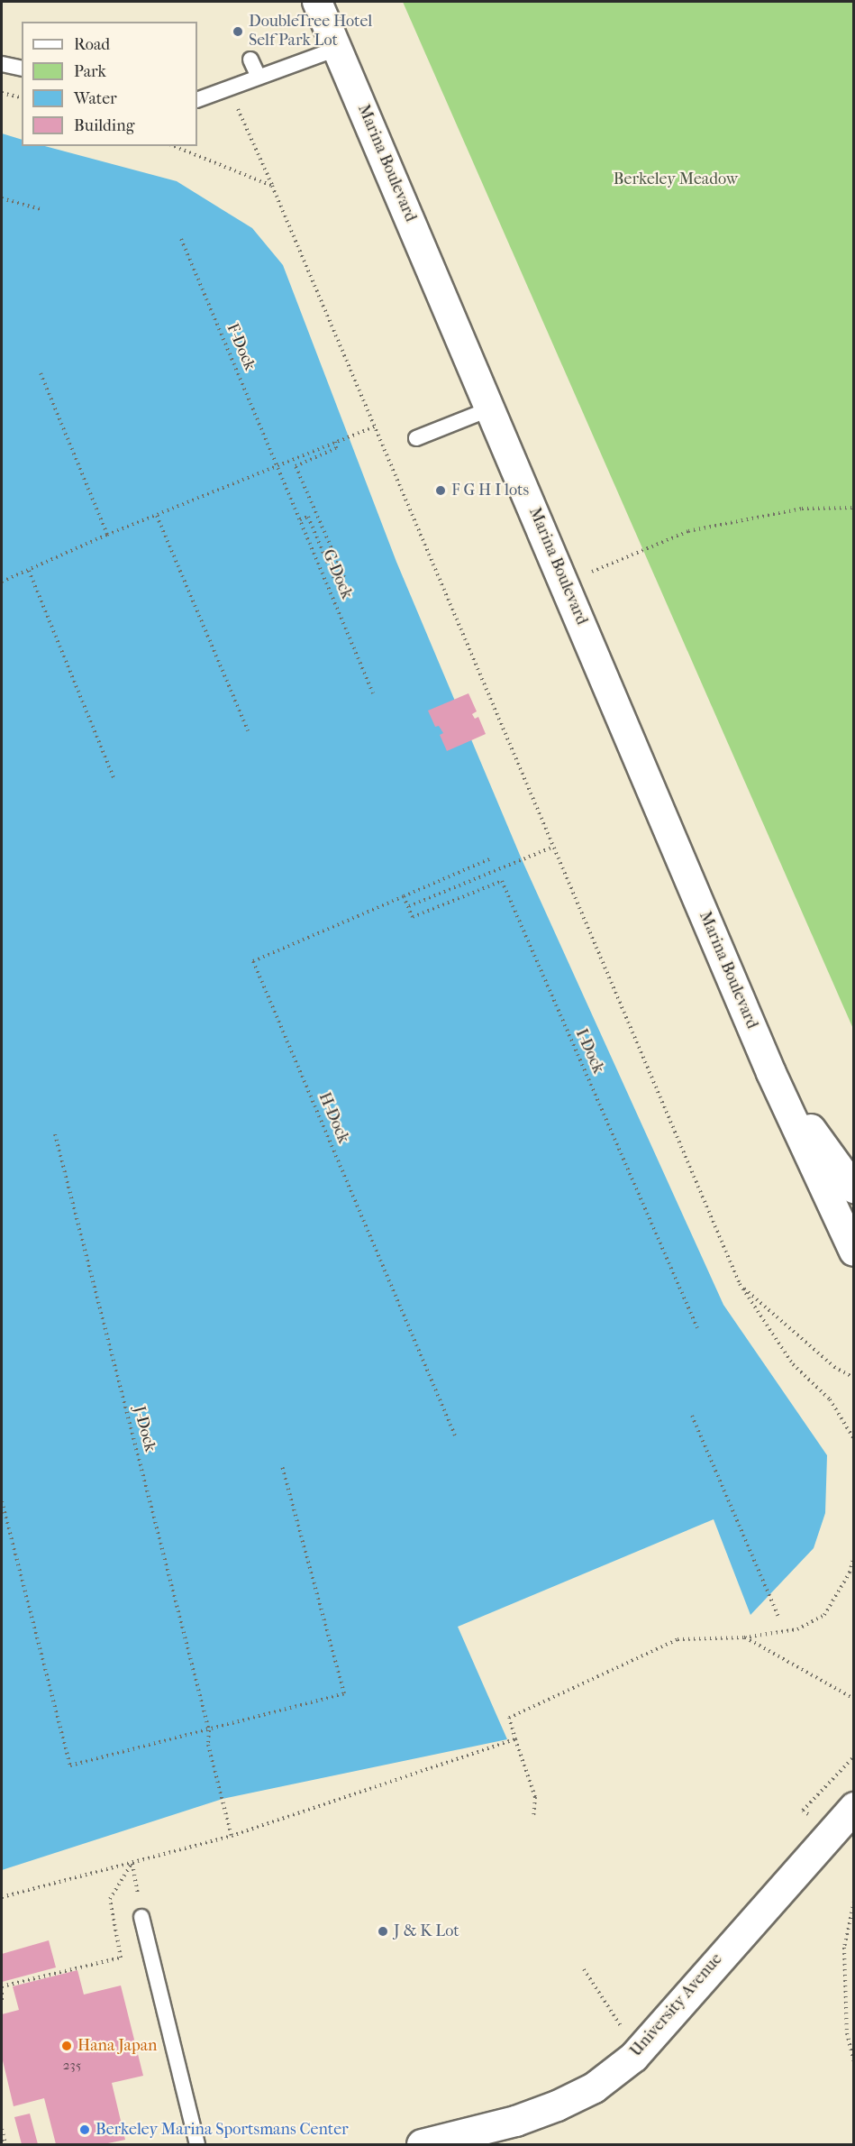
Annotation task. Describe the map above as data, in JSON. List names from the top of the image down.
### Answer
{
  "streets": {
    "street": ["Marina Boulevard", "University Avenue"],
    "path": [
      "F-Dock",
      "G-Dock",
      "I-Dock",
      "H-Dock",
      "J-Dock"
    ]
  },
  "crossings": [
    ["F-Dock", "G-Dock"]
  ],
  "parks": ["Berkeley Meadow"],
  "places": [
    "DoubleTree Hotel Self Park Lot",
    "F G H I lots",
    "J & K Lot",
    "Hana Japan",
    "Berkeley Marina Sportsmans Center"
  ],
  "house_numbers": ["235"],
  "legend": [
    "Road",
    "Park",
    "Water",
    "Building"
  ]
}
